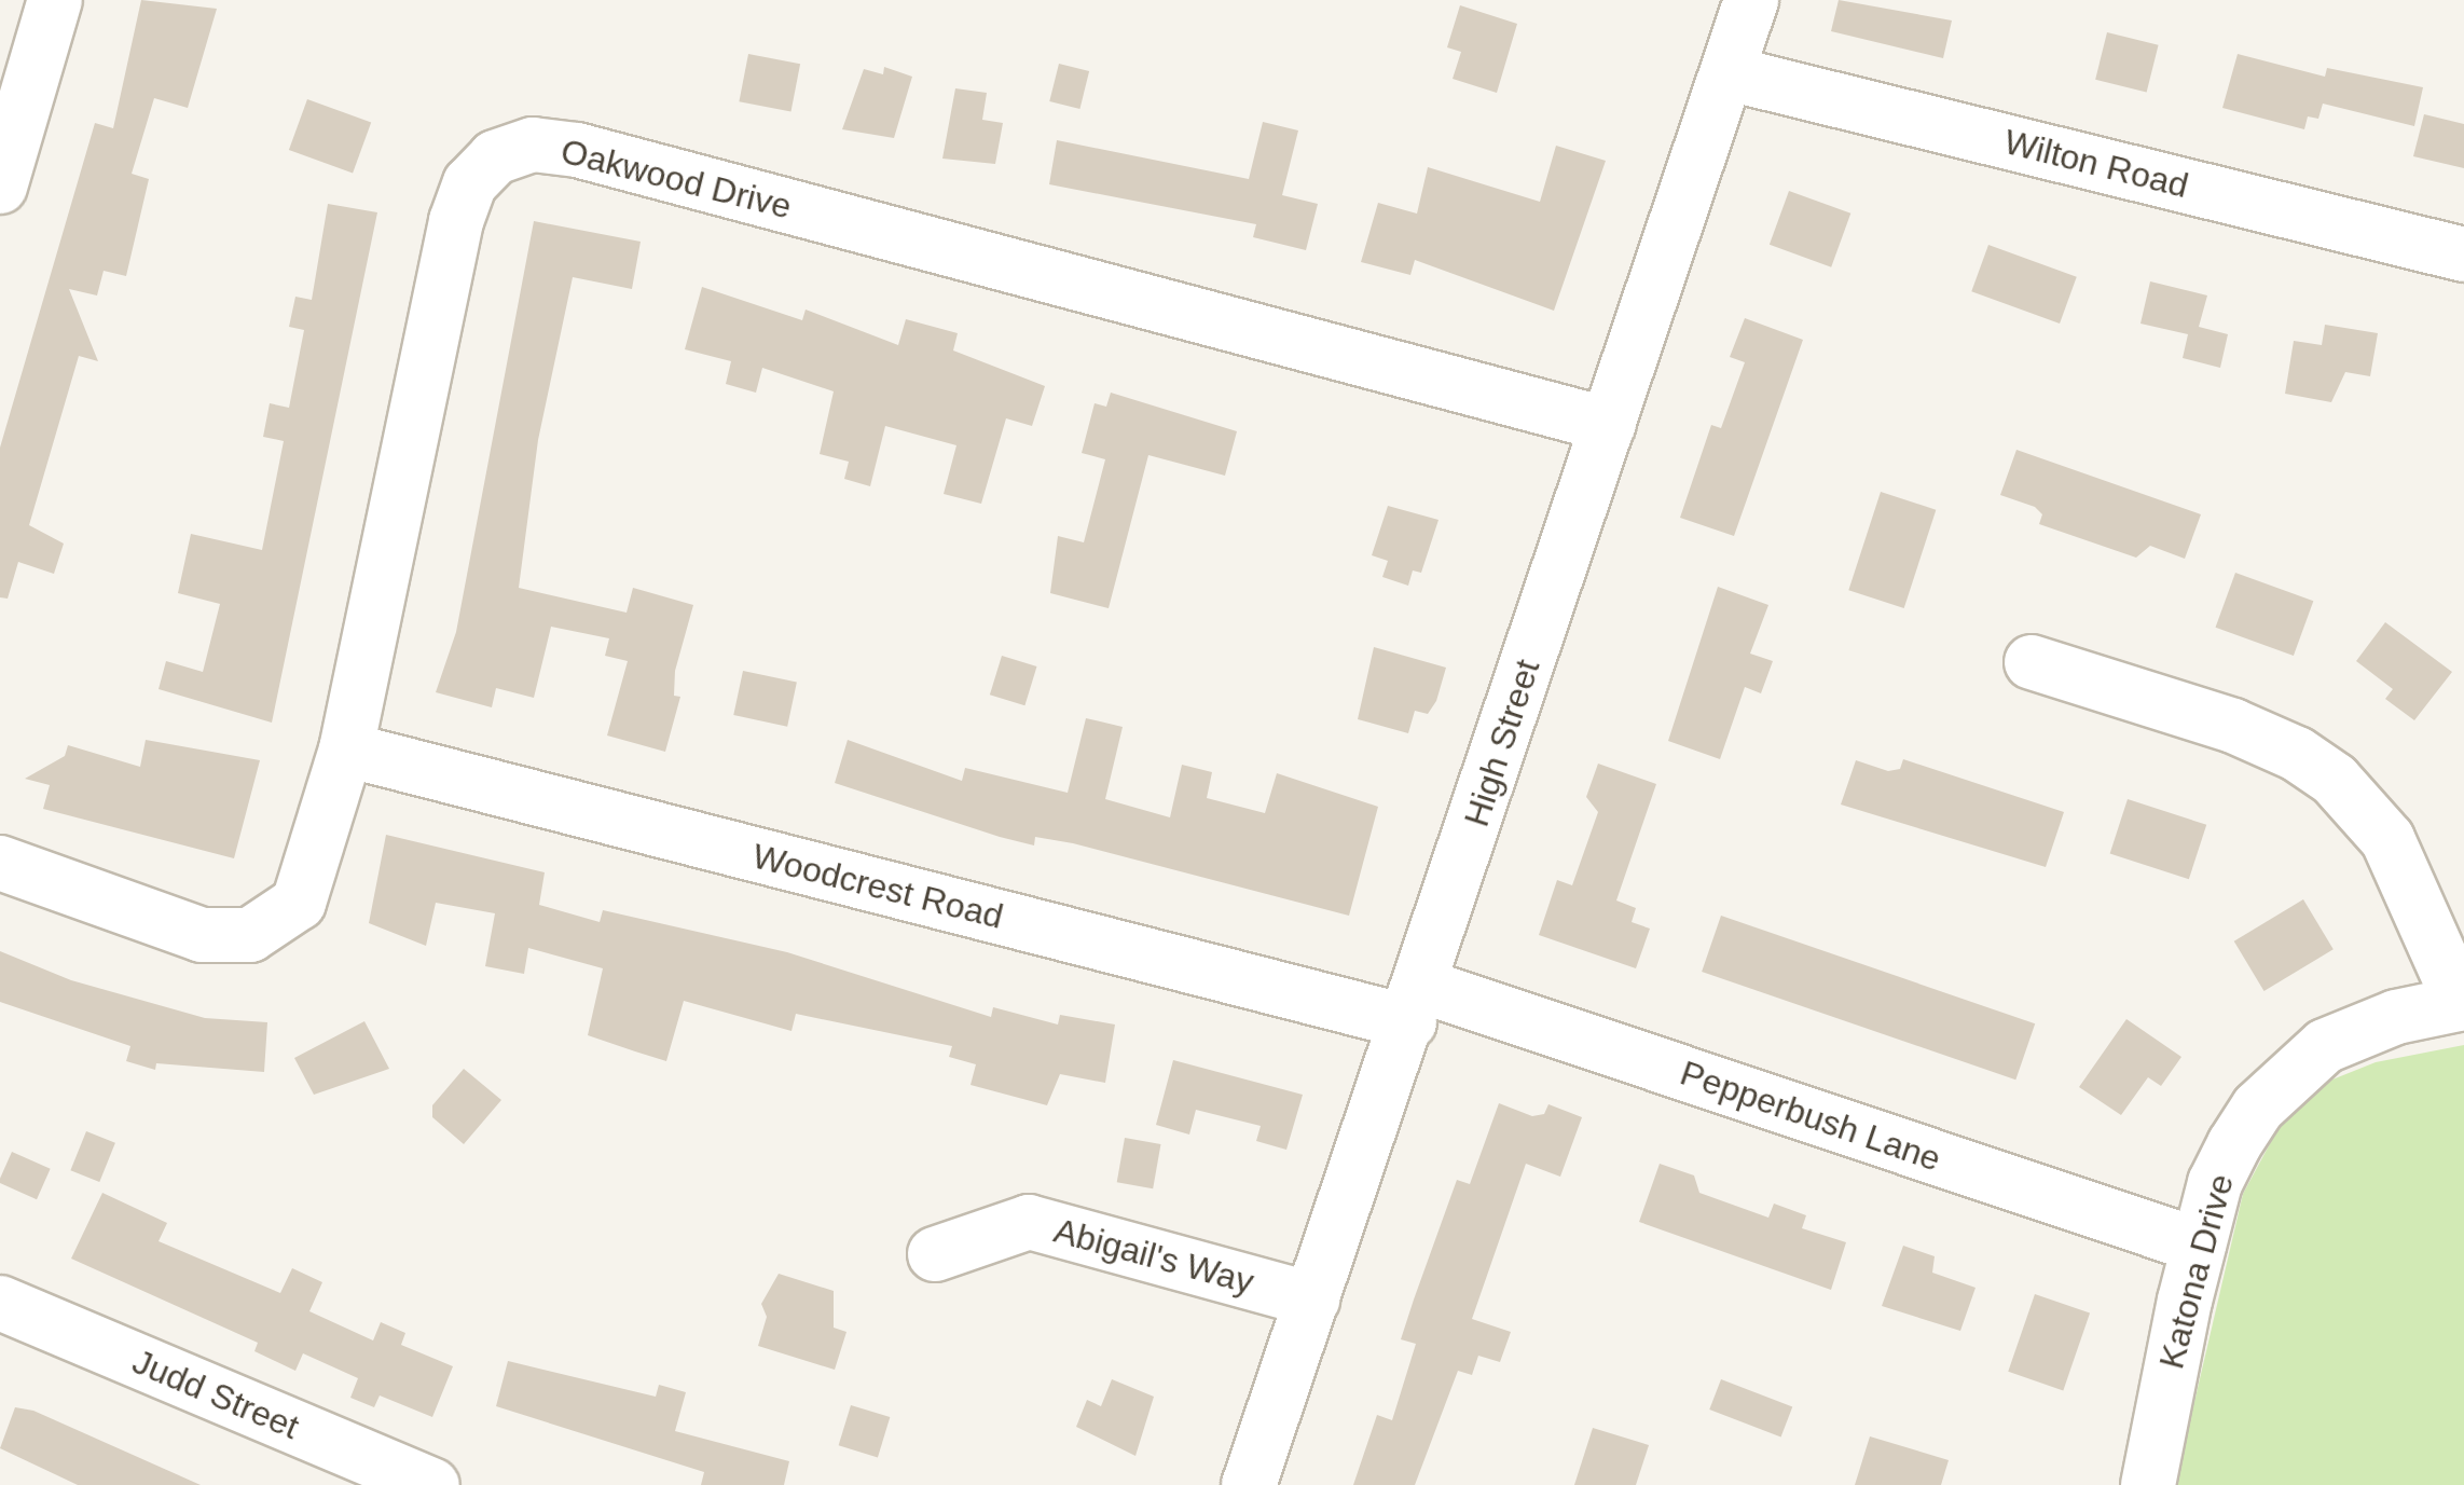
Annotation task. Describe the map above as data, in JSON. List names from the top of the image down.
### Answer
{
  "streets": {
    "street": [
      "Wilton Road",
      "Oakwood Drive",
      "High Street",
      "Woodcrest Road",
      "Pepperbush Lane",
      "Abigail's Way",
      "Katona Drive",
      "Judd Street"
    ]
  },
  "crossings": [
    ["Wilton Road", "High Street"],
    ["Oakwood Drive", "High Street"],
    ["Oakwood Drive", "Woodcrest Road"],
    ["High Street", "Woodcrest Road"],
    ["High Street", "Pepperbush Lane"],
    ["High Street", "Abigail's Way"],
    ["Woodcrest Road", "Pepperbush Lane"],
    ["Pepperbush Lane", "Katona Drive"]
  ]
}
